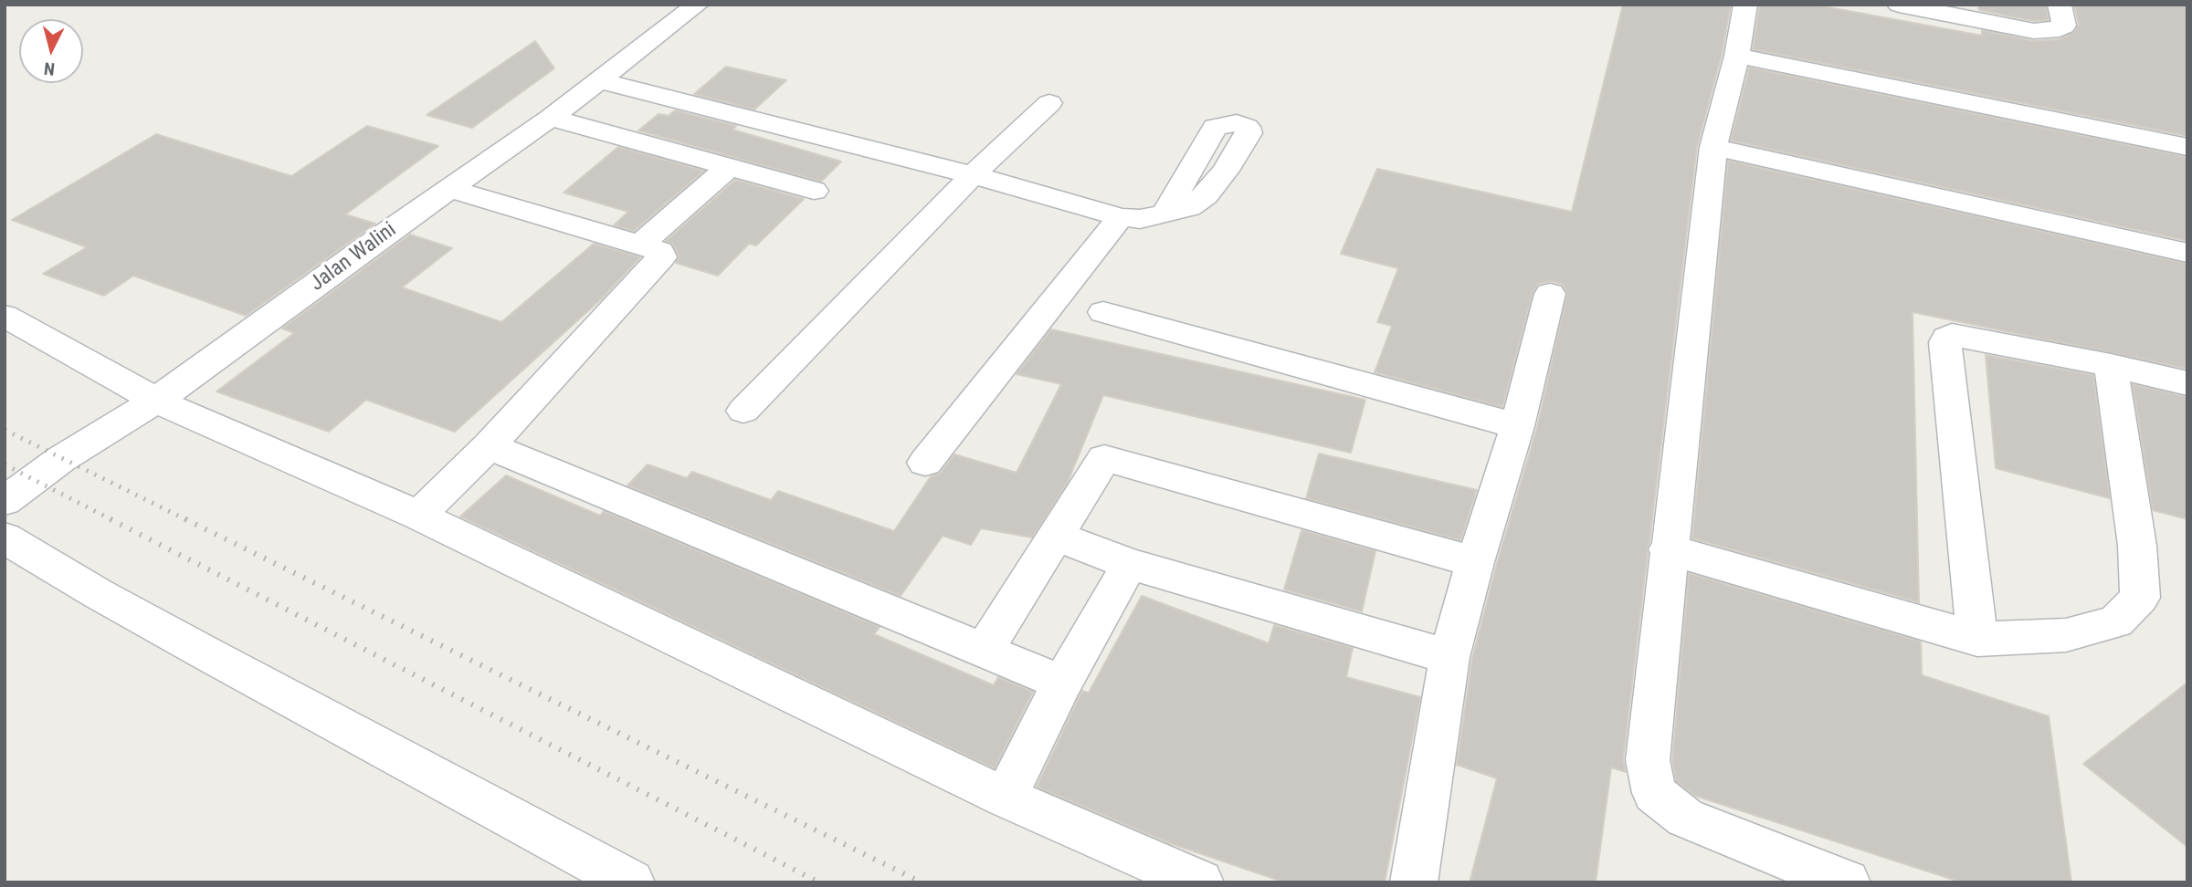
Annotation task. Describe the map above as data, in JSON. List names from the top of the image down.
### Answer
{
  "streets": {
    "street": ["Jalan Walini"]
  },
  "north": "bottom"
}
